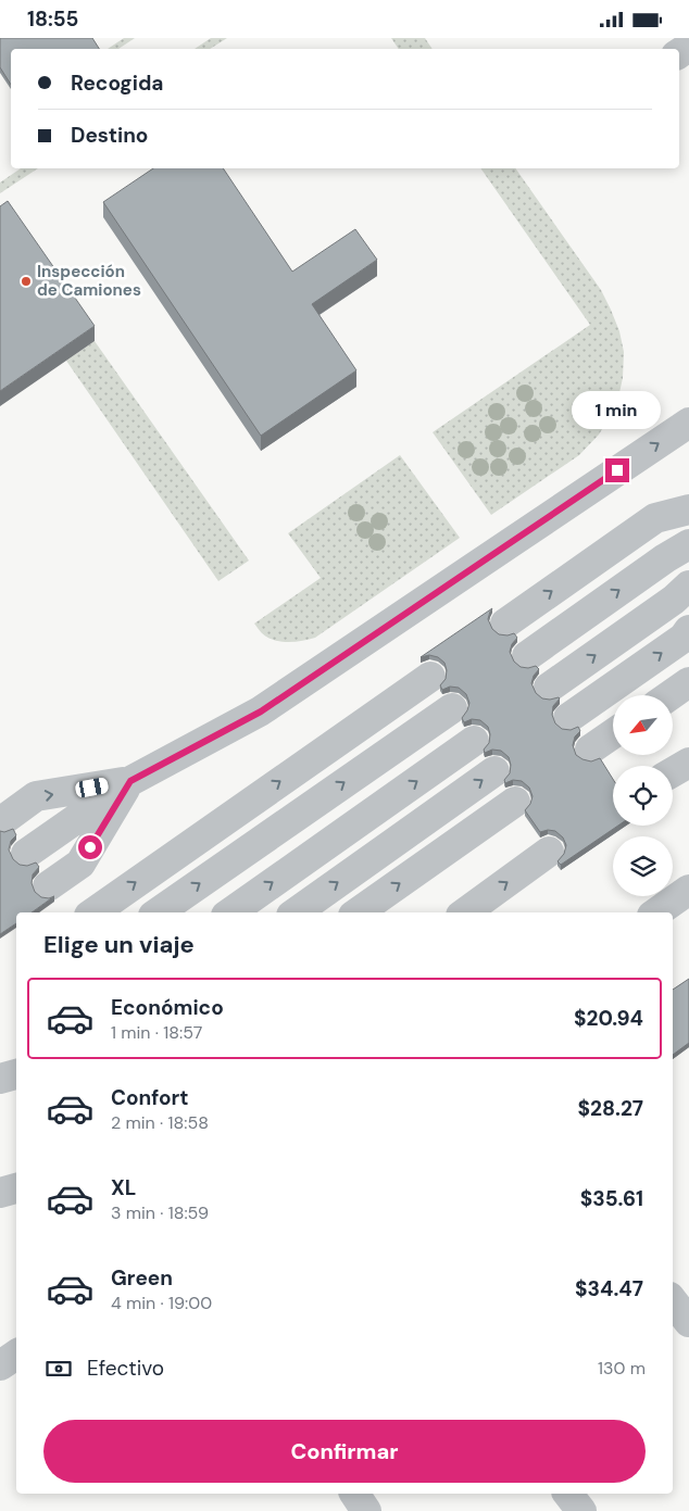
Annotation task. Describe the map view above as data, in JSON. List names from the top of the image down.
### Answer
{
  "places": ["Inspección de Camiones"],
  "north": "bottom left",
  "page": {
    "status": "18:55",
    "banner": ["Recogida", "Destino"],
    "bubble": "1 min",
    "heading": "Elige un viaje",
    "list": [
      {
        "name": "Económico",
        "note": "1 min · 18:57",
        "value": "$20.94"
      },
      {
        "name": "Confort",
        "note": "2 min · 18:58",
        "value": "$28.27"
      },
      {
        "name": "XL",
        "note": "3 min · 18:59",
        "value": "$35.61"
      },
      {
        "name": "Green",
        "note": "4 min · 19:00",
        "value": "$34.47"
      }
    ],
    "pay": ["Efectivo", "130 m"],
    "buttons": "Confirmar"
  }
}
